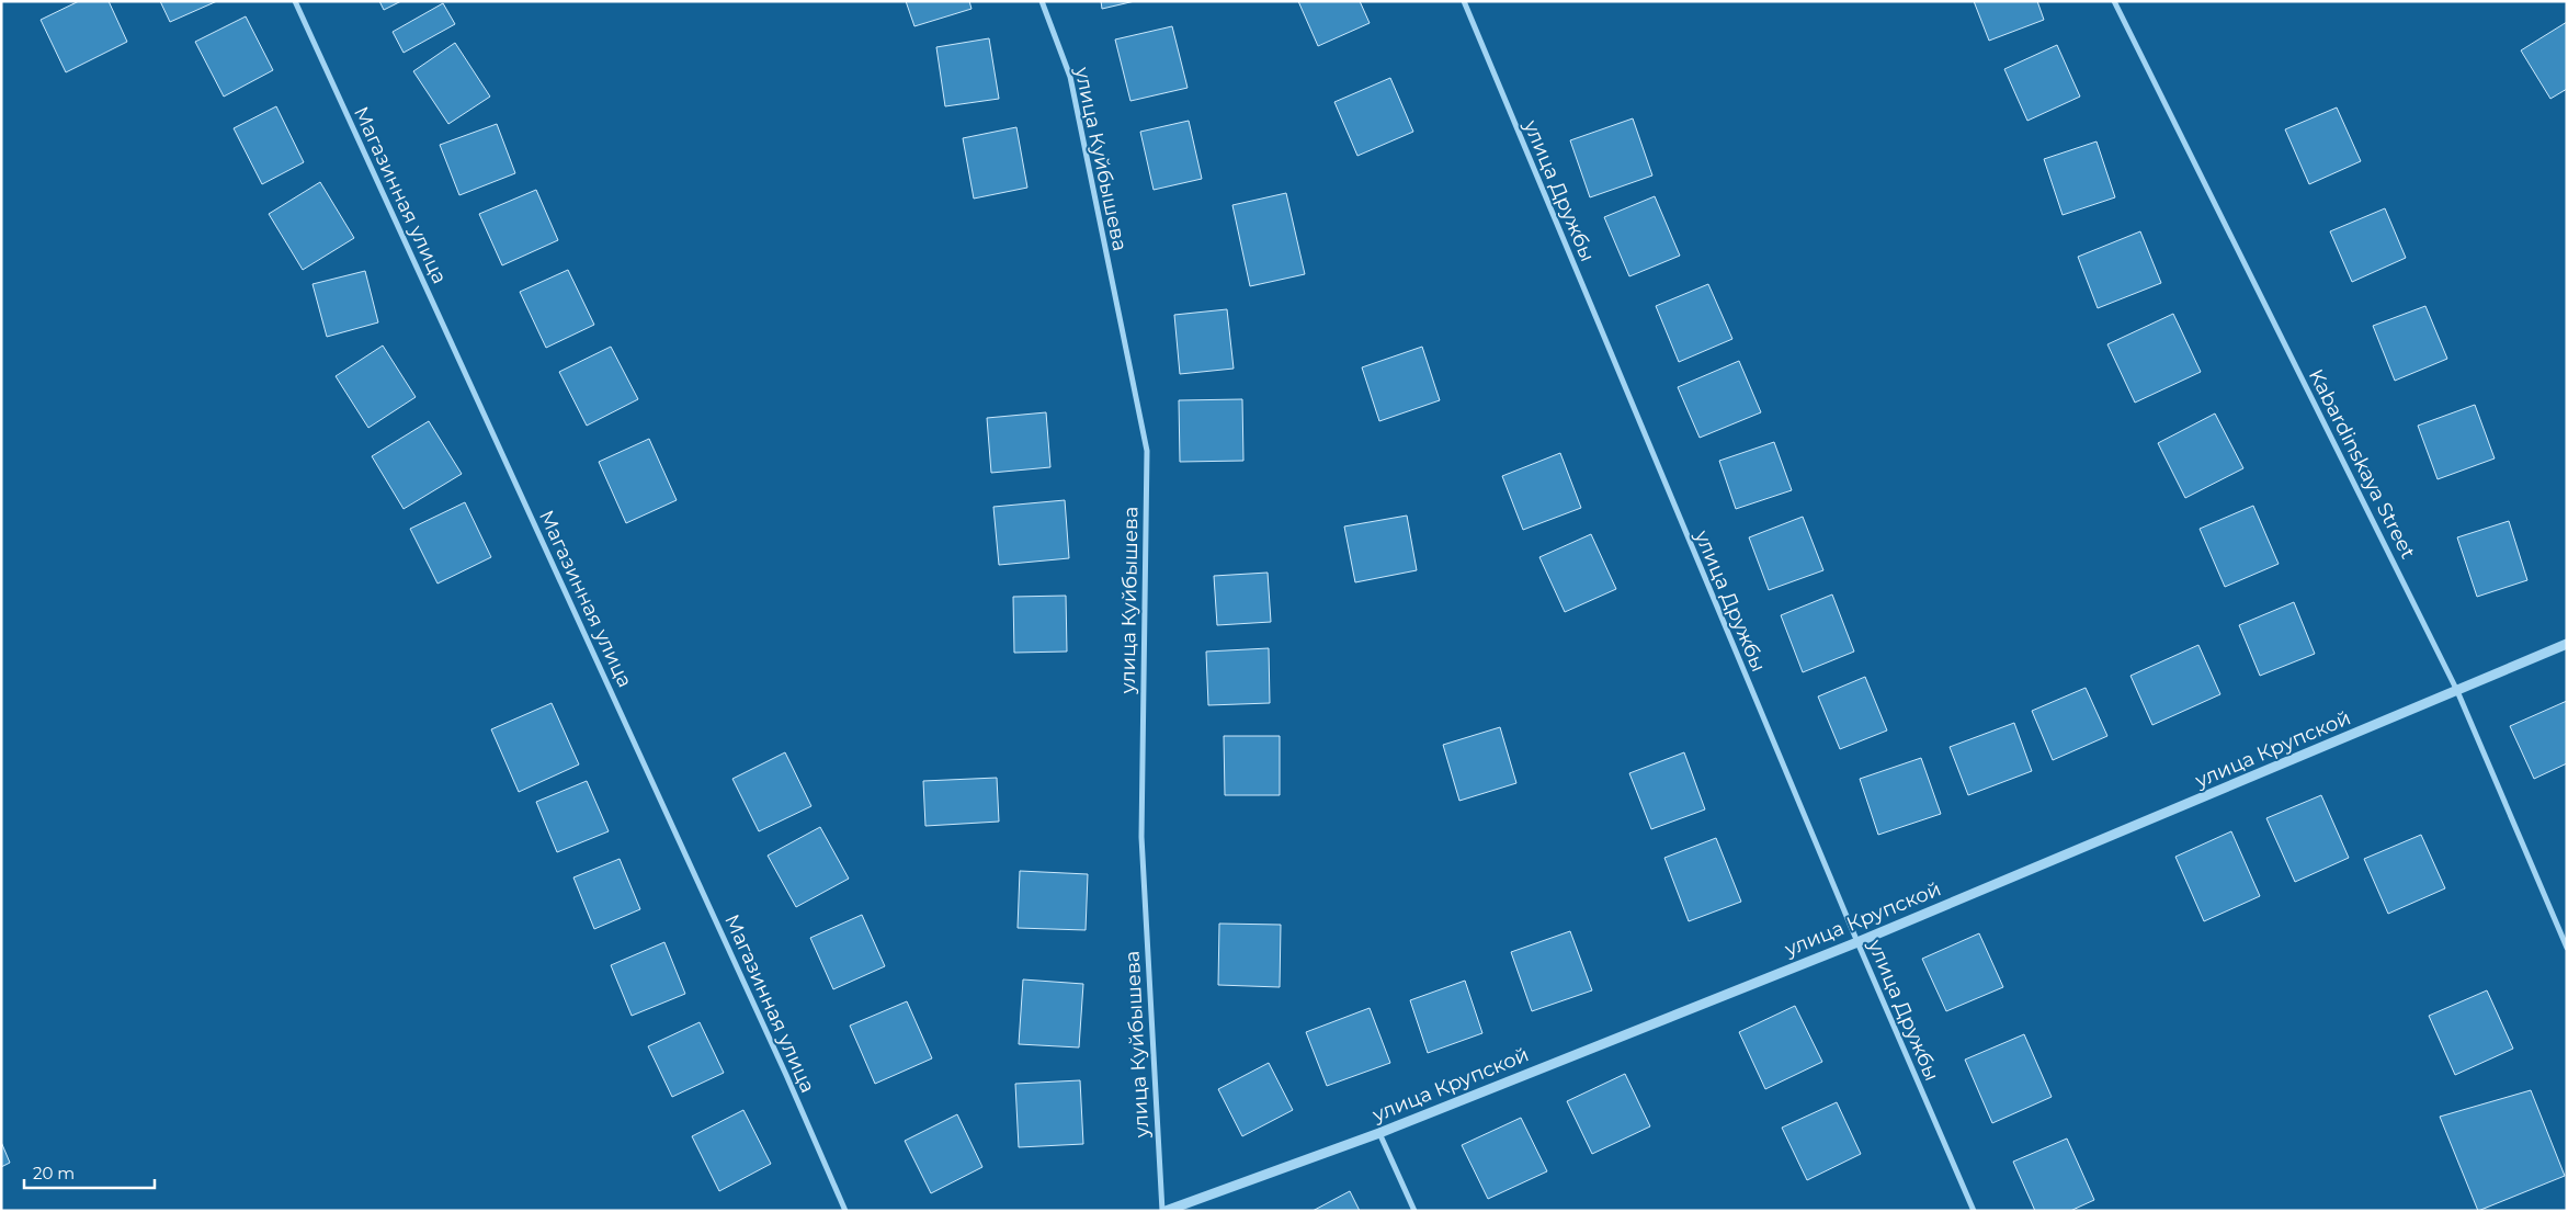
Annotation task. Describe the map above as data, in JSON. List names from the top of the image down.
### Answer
{
  "streets": {
    "street": [
      "улица Куйбышева",
      "улица Дружбы",
      "Магазинная улица",
      "Kabardinskaya Street",
      "улица Крупской"
    ]
  },
  "crossings": [
    ["улица Куйбышева", "улица Крупской"],
    ["улица Дружбы", "улица Крупской"],
    ["Kabardinskaya Street", "улица Крупской"]
  ],
  "scale_bar": "20 m"
}
